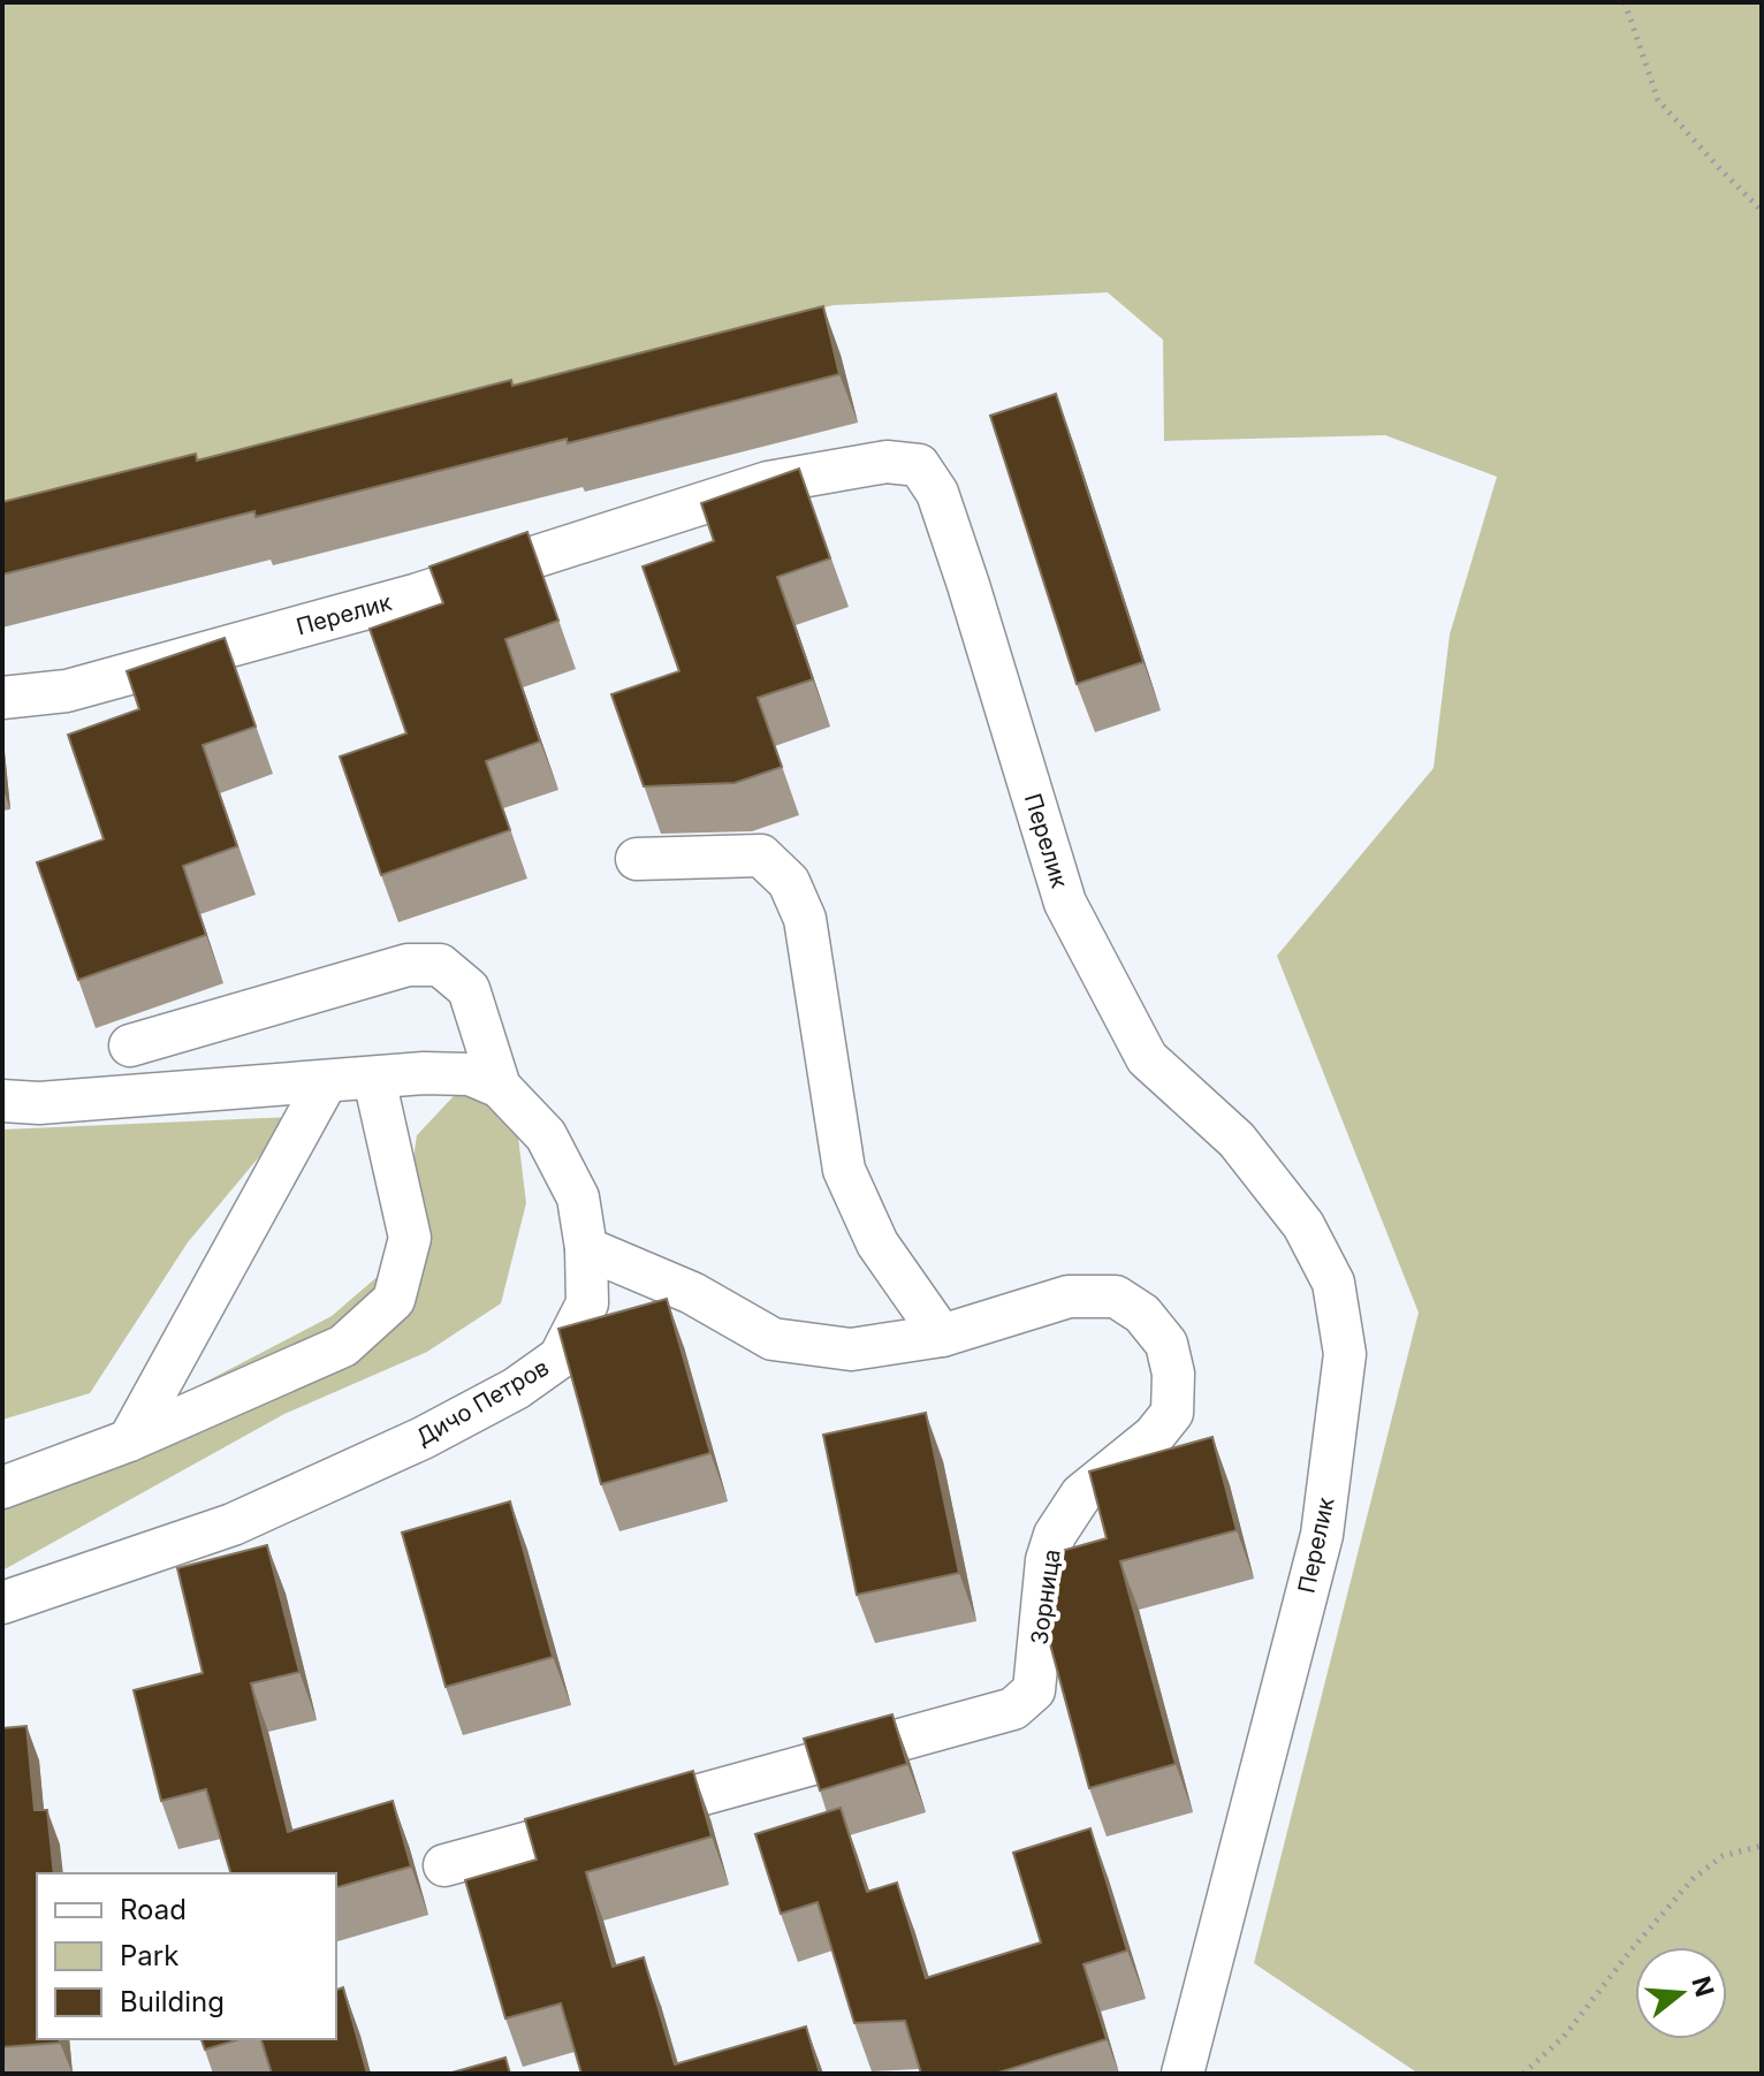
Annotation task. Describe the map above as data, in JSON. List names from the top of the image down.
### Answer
{
  "streets": {
    "street": ["Перелик", "Дичо Петров", "Зорница"]
  },
  "crossings": [
    ["Дичо Петров", "Зорница"]
  ],
  "legend": ["Road", "Park", "Building"],
  "north": "right"
}
